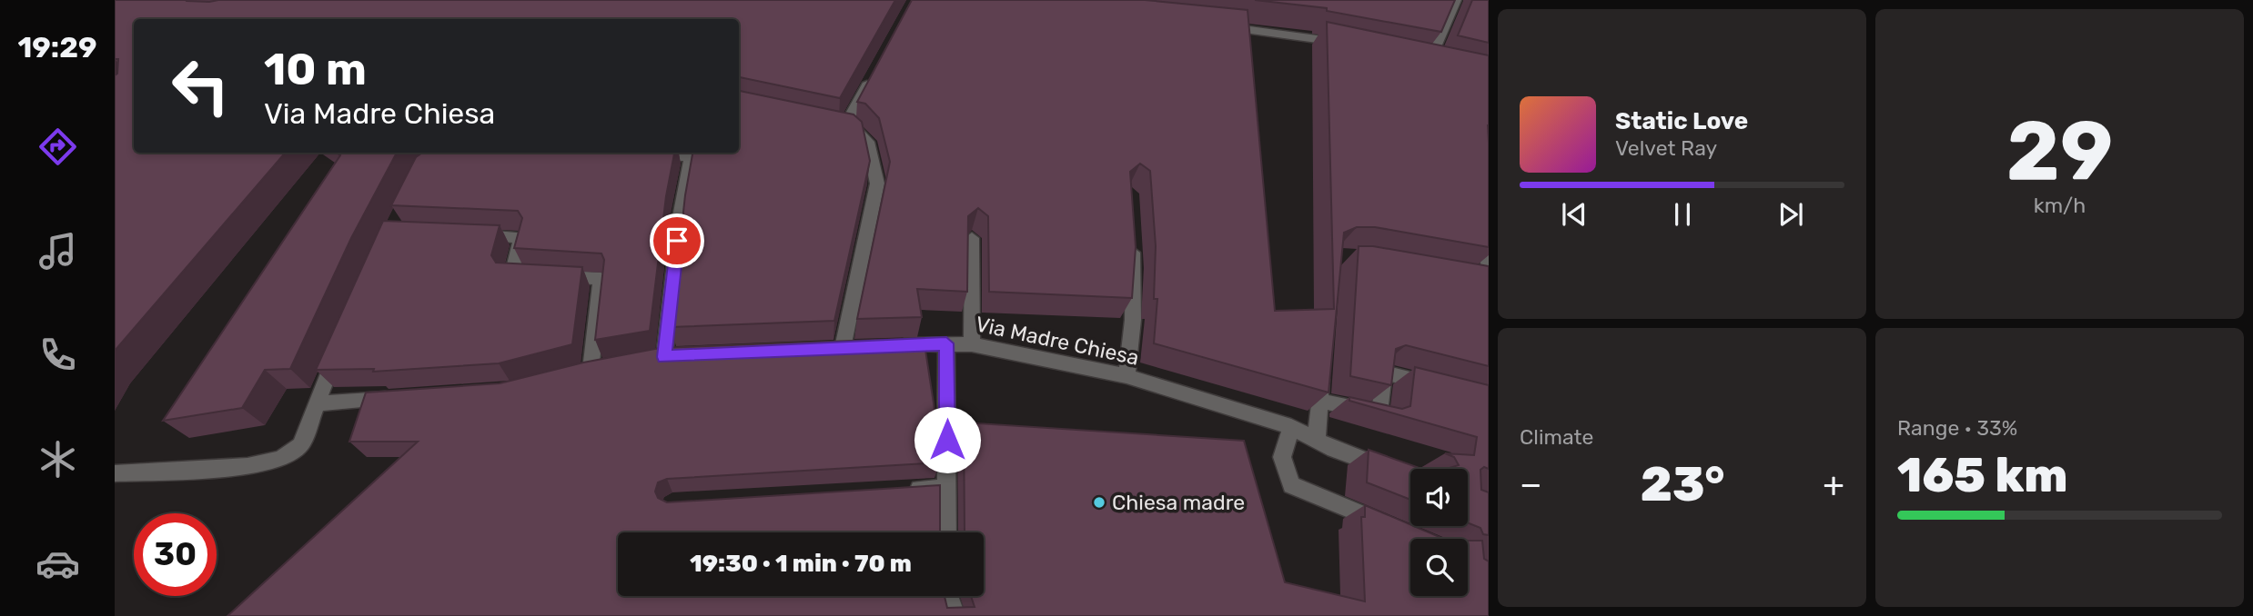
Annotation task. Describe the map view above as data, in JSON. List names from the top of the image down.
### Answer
{
  "streets": {
    "street": ["Via Madre Chiesa"]
  },
  "places": ["Chiesa madre"],
  "page": {
    "tabs": "19:29",
    "tile": [
      ["29", "km/h"],
      "Climate",
      ["Range · 33%", "165 km"]
    ],
    "turn": ["10 m", "Via Madre Chiesa"],
    "song": ["Static Love", "Velvet Ray"],
    "heat": ["−", "23°", "+"],
    "limit": "30",
    "trip": "19:30 · 1 min · 70 m"
  }
}
